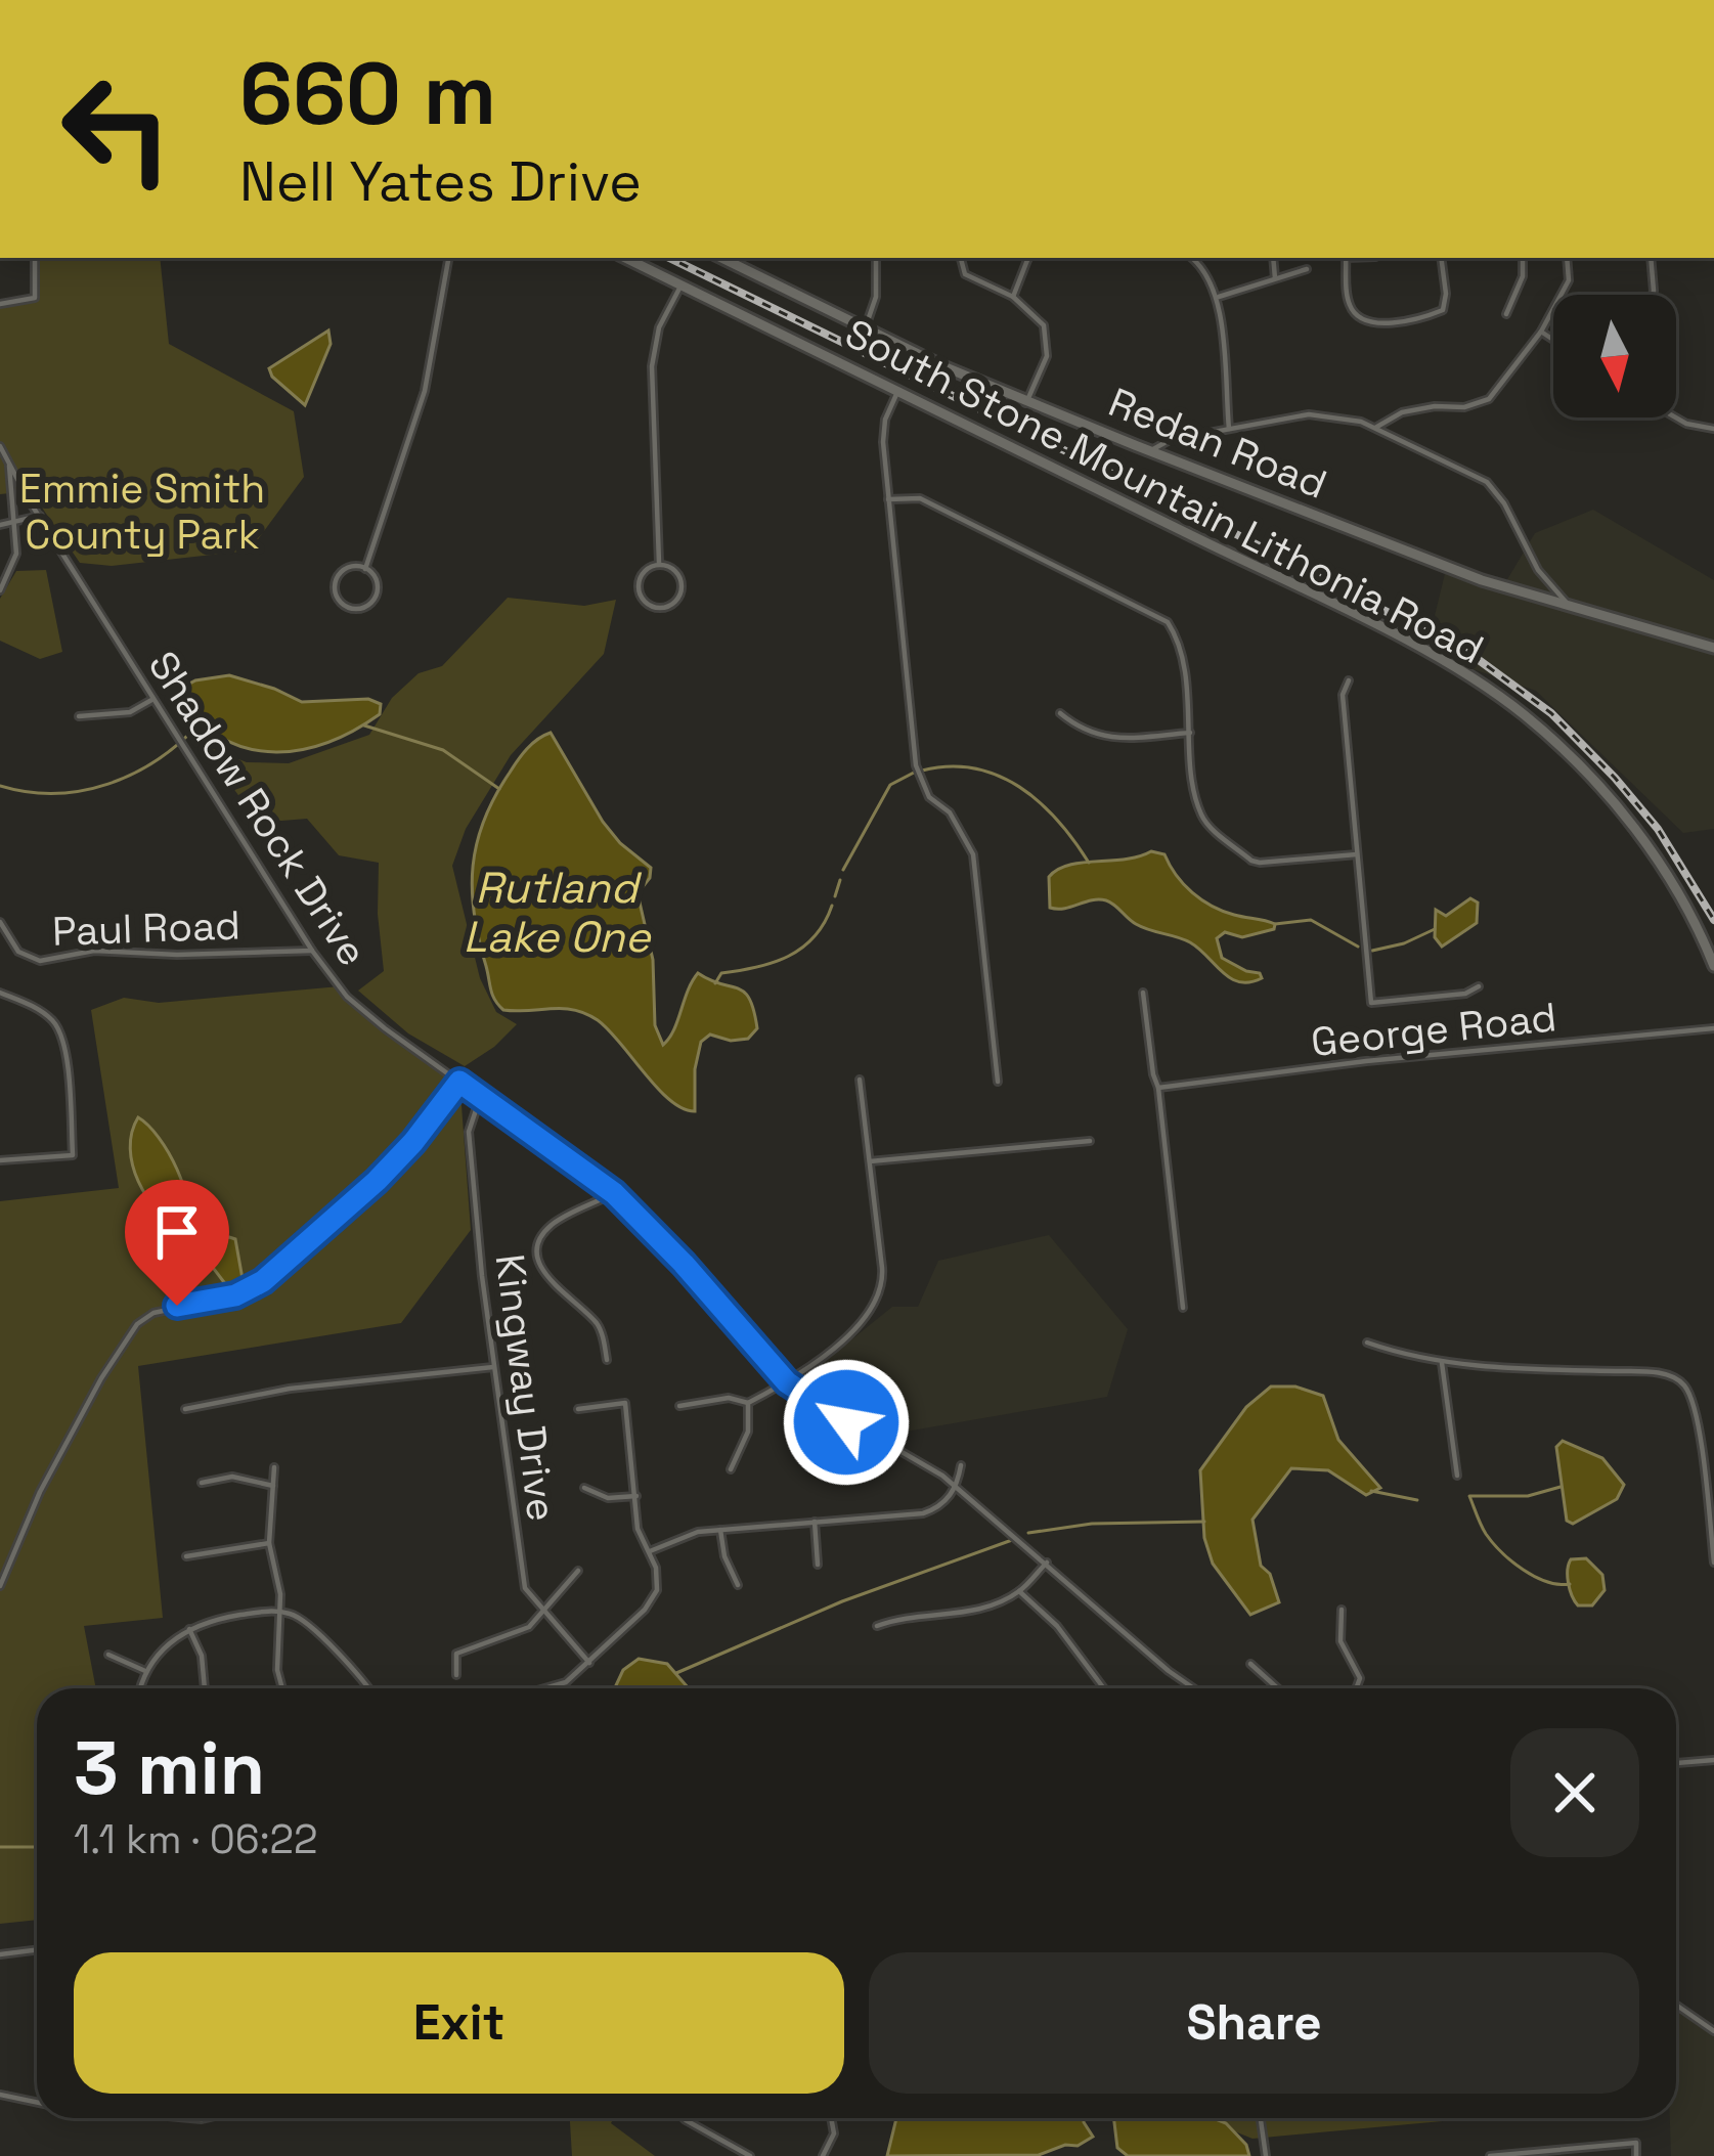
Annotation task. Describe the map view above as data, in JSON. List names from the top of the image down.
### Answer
{
  "streets": {
    "main road": ["Redan Road", "South Stone Mountain Lithonia Road"],
    "street": [
      "Shadow Rock Drive",
      "Paul Road",
      "George Road",
      "Kingway Drive"
    ]
  },
  "crossings": [
    ["Shadow Rock Drive", "Paul Road"],
    ["Shadow Rock Drive", "Kingway Drive"]
  ],
  "water": ["Rutland Lake One"],
  "parks": ["Emmie Smith County Park"],
  "north": "bottom",
  "page": {
    "turn": ["660 m", "Nell Yates Drive"],
    "heading": ["3 min", "1.1 km · 06:22"],
    "buttons": ["Exit", "Share"]
  }
}
